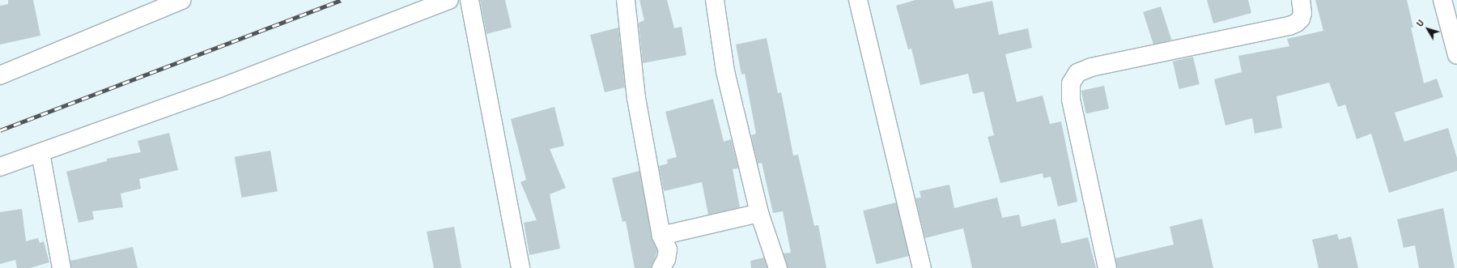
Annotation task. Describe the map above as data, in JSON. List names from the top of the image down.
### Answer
{
  "north": "top left"
}
